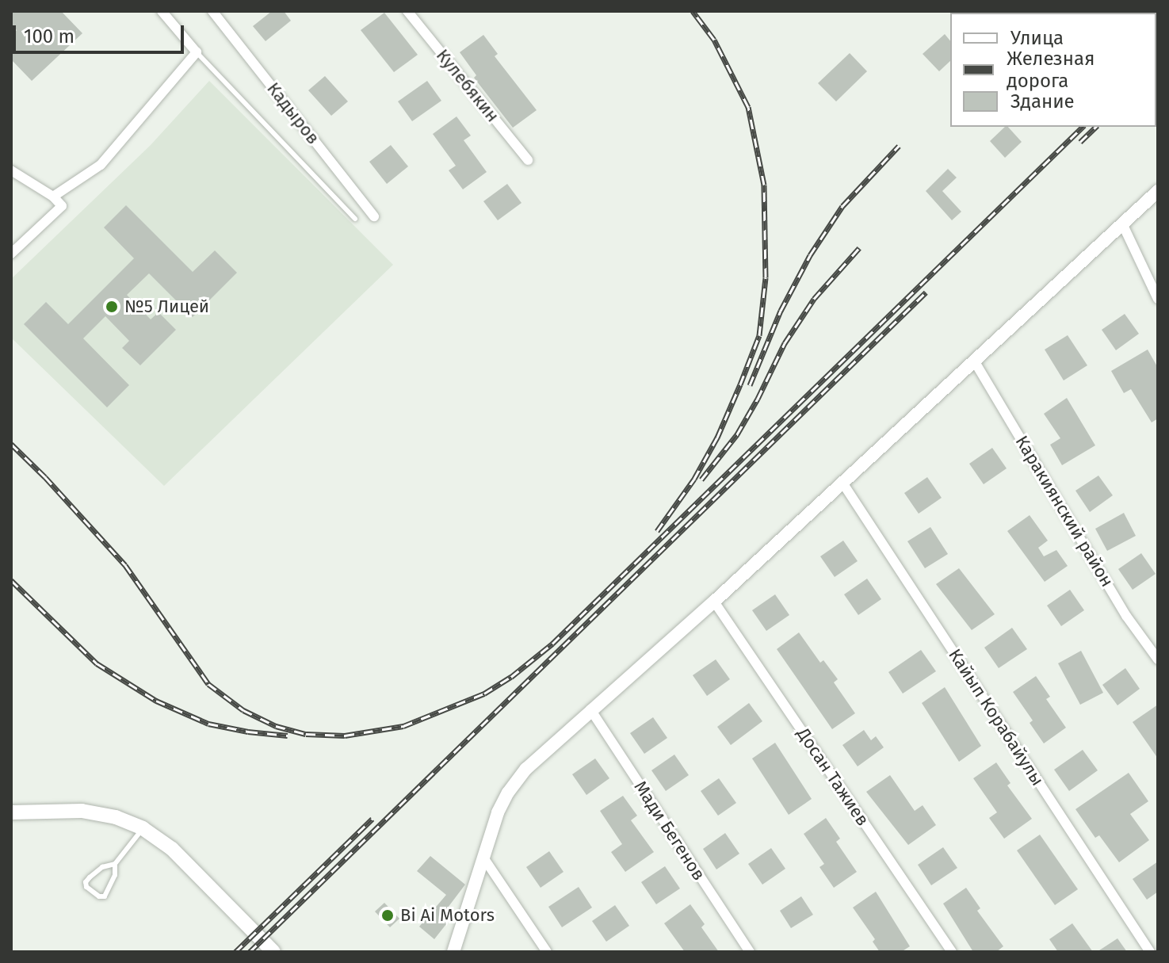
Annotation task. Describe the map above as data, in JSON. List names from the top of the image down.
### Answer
{
  "streets": {
    "street": [
      "Кулебякин",
      "Кадыров",
      "Каракиянский район",
      "Кайып Корабайулы",
      "Досан Тажиев",
      "Мади Бегенов"
    ]
  },
  "places": ["№5 Лицей", "Bi Ai Motors"],
  "legend": ["Улица", "Железная дорога", "Здание"],
  "scale_bar": "100 m"
}
